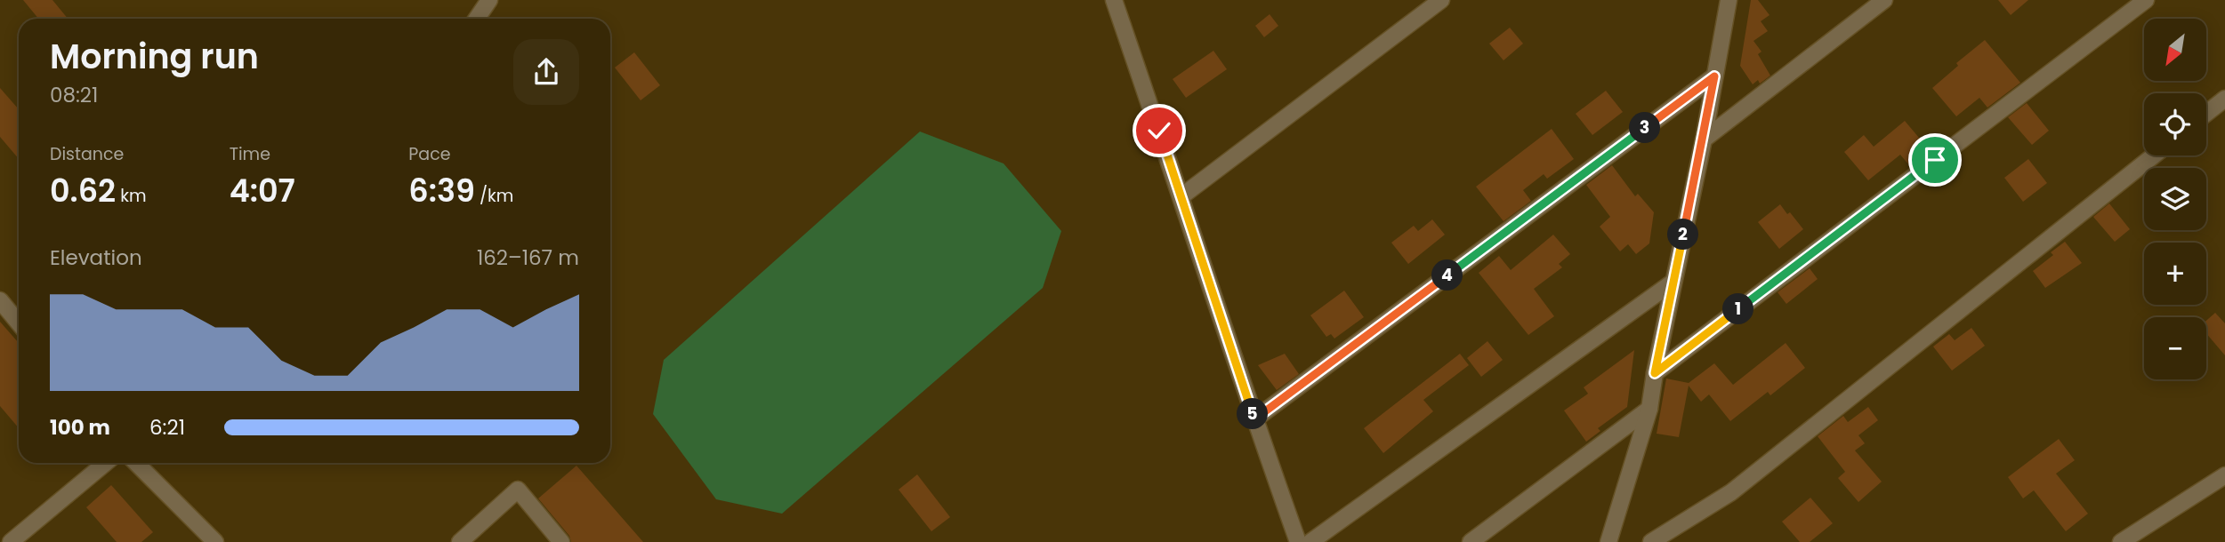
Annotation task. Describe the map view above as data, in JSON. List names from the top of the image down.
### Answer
{
  "north": "bottom left",
  "page": {
    "map_buttons": ["+", "−"],
    "heading": ["Morning run", "08:21"],
    "pins": [
      "3",
      "2",
      "4",
      "1",
      "5"
    ],
    "stats": [
      ["Distance", "0.62 km"],
      ["Time", "4:07"],
      ["Pace", "6:39 /km"]
    ],
    "chart": ["Elevation", "162–167 m"],
    "list": [
      {
        "name": "100 m",
        "note": "6:21"
      }
    ]
  }
}
